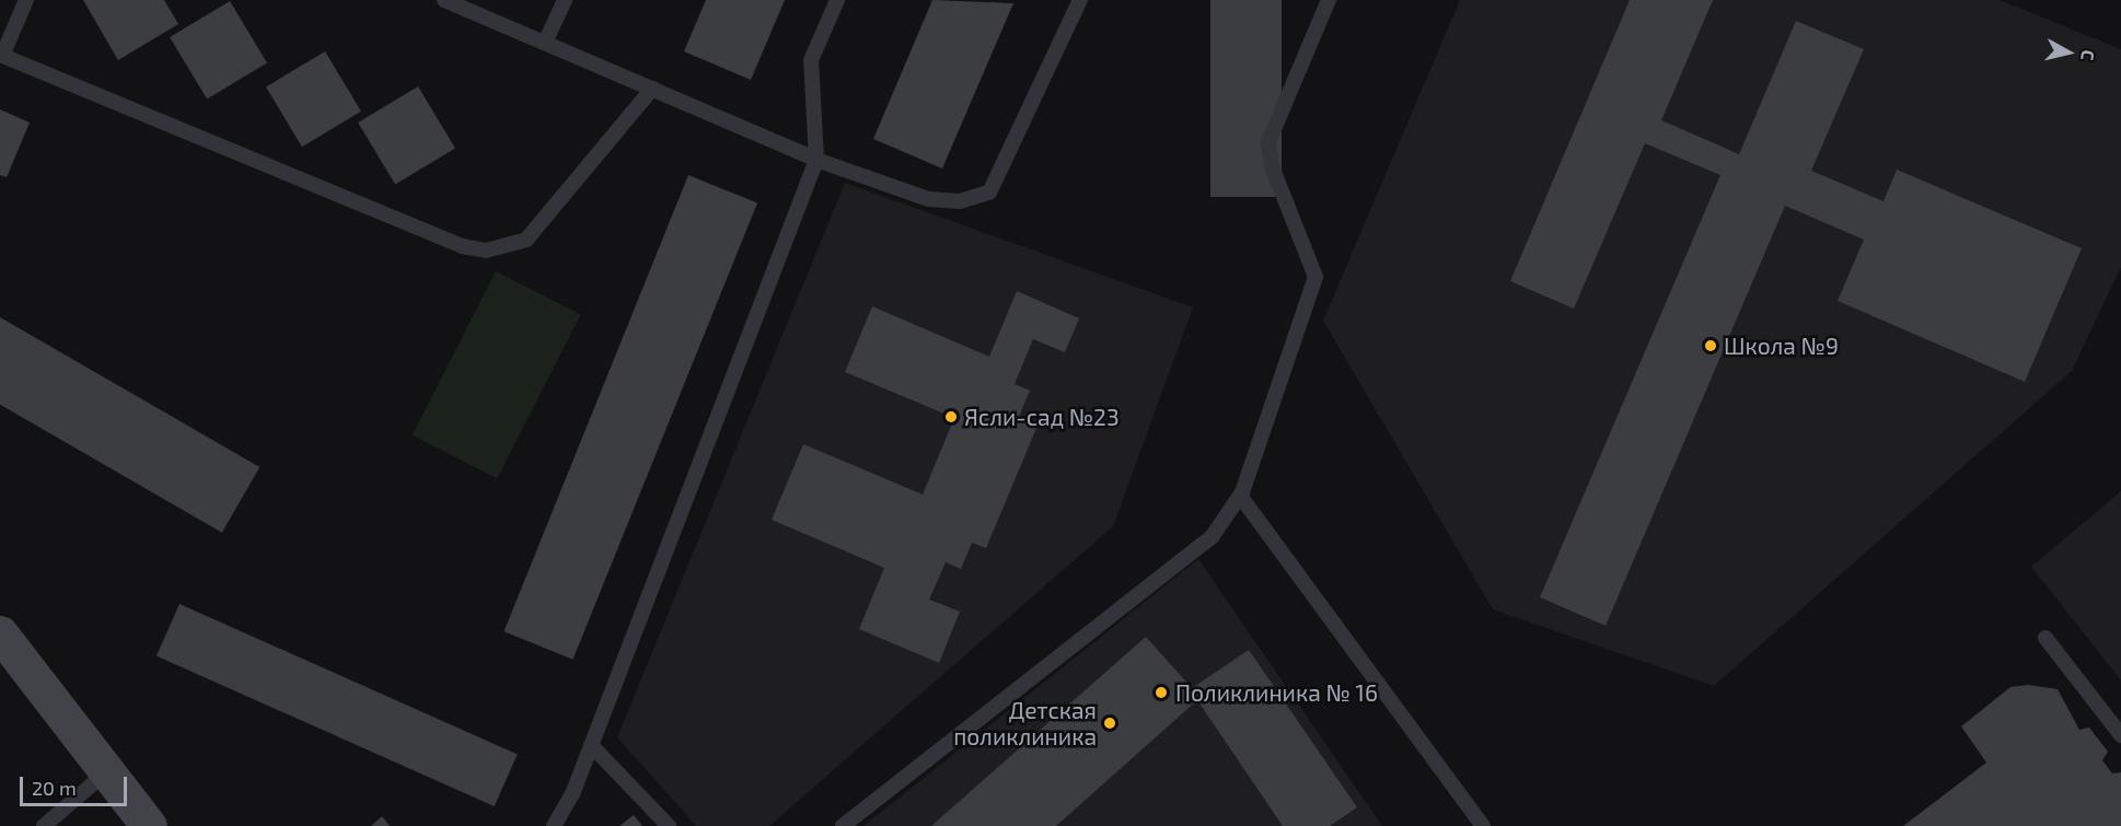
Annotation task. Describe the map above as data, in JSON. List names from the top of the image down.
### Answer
{
  "places": [
    "Школа №9",
    "Ясли-сад №23",
    "Поликлиника № 16",
    "Детская поликлиника"
  ],
  "scale_bar": "20 m",
  "north": "right"
}
